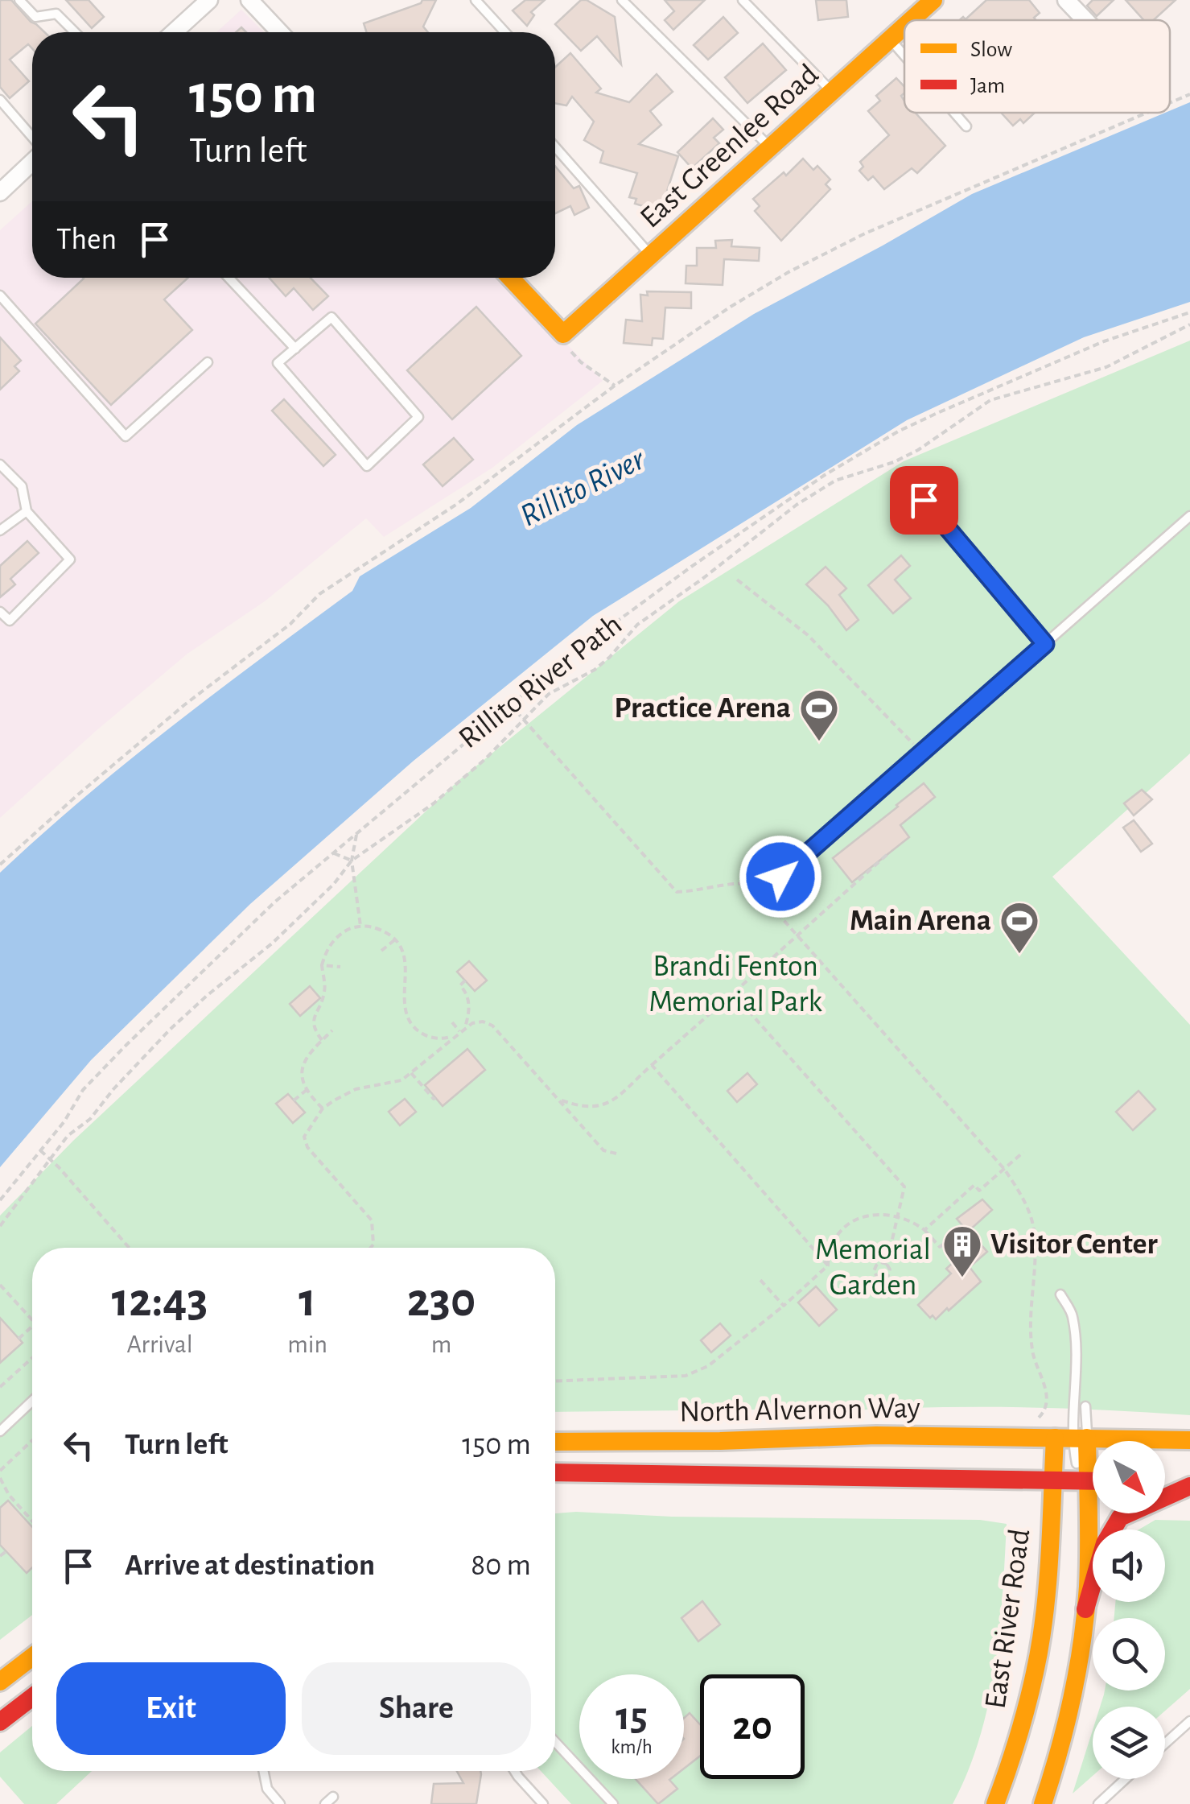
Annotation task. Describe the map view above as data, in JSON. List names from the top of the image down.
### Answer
{
  "streets": {
    "main road": ["East Greenlee Road", "North Alvernon Way", "East River Road"],
    "path": ["Rillito River Path"]
  },
  "crossings": [
    ["North Alvernon Way", "East River Road"]
  ],
  "water": ["Rillito River"],
  "parks": ["Brandi Fenton Memorial Park", "Memorial Garden"],
  "places": {
    "sports": ["Practice Arena", "Main Arena"],
    "building": ["Visitor Center"]
  },
  "legend": ["Slow", "Jam"],
  "north": "bottom right",
  "page": {
    "turn": ["150 m", "Turn left"],
    "then": "Then",
    "eta": [
      "12:43",
      "Arrival",
      "1",
      "min",
      "230",
      "m"
    ],
    "list": [
      {
        "name": "Turn left",
        "value": "150 m"
      },
      {
        "name": "Arrive at destination",
        "value": "80 m"
      }
    ],
    "buttons": ["Exit", "Share"],
    "speed": "15 km/h",
    "limit": "20"
  }
}
